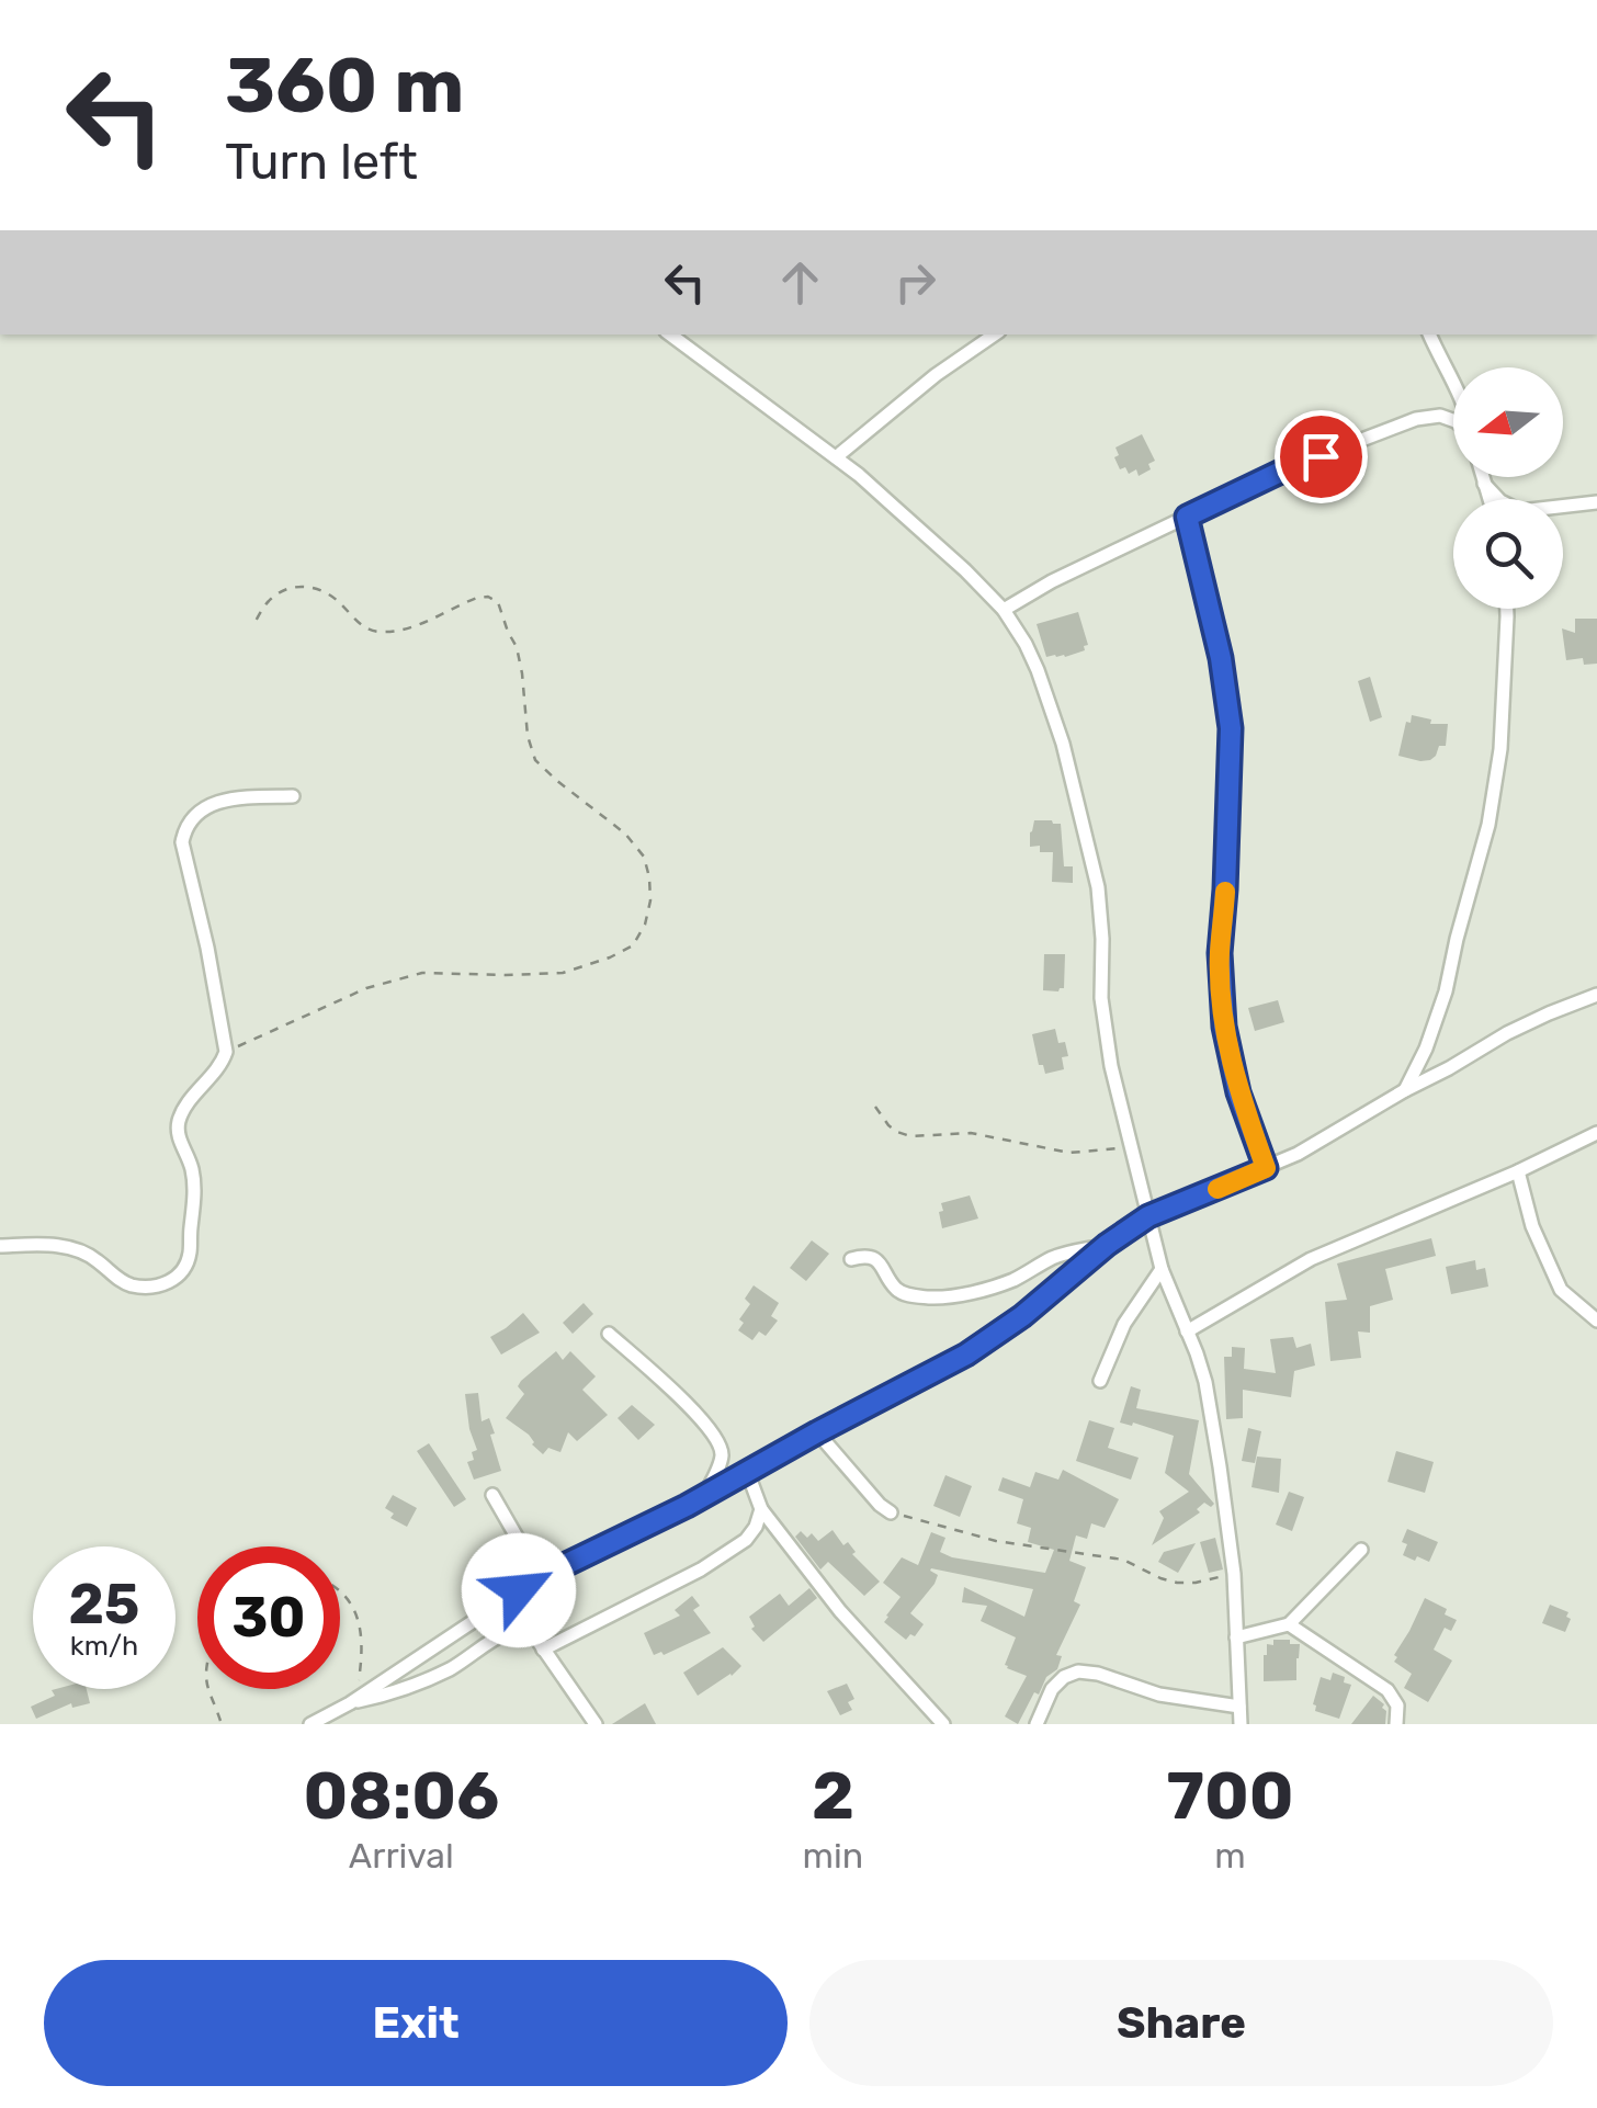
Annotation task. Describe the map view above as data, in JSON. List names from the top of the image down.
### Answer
{
  "north": "left",
  "page": {
    "turn": ["360 m", "Turn left"],
    "speed": "25 km/h",
    "limit": "30",
    "eta": [
      "08:06",
      "Arrival",
      "2",
      "min",
      "700",
      "m"
    ],
    "buttons": ["Exit", "Share"]
  }
}
